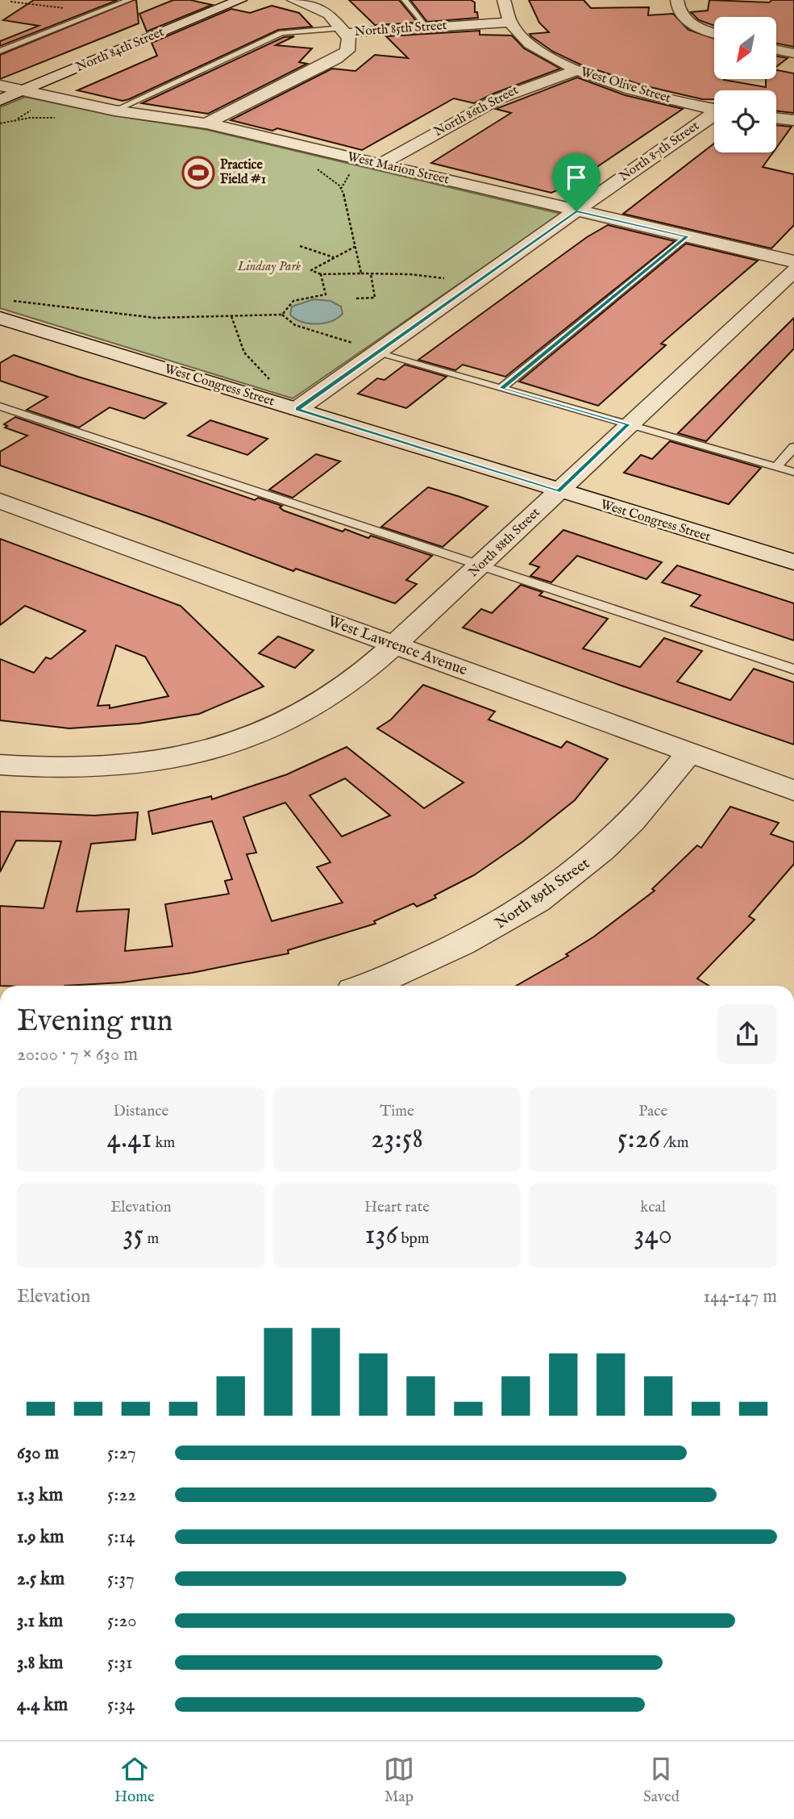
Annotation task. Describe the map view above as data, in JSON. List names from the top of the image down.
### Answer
{
  "streets": {
    "street": [
      "North 85th Street",
      "North 84th Street",
      "West Olive Street",
      "North 86th Street",
      "North 87th Street",
      "West Marion Street",
      "West Congress Street",
      "North 88th Street",
      "West Lawrence Avenue",
      "North 89th Street"
    ]
  },
  "crossings": [
    ["North 85th Street", "West Olive Street"],
    ["North 85th Street", "West Marion Street"],
    ["North 84th Street", "West Marion Street"],
    ["West Olive Street", "North 86th Street"],
    ["North 86th Street", "West Marion Street"],
    ["North 87th Street", "West Marion Street"],
    ["North 87th Street", "West Congress Street"],
    ["West Congress Street", "North 88th Street"],
    ["North 88th Street", "West Lawrence Avenue"],
    ["West Lawrence Avenue", "North 89th Street"]
  ],
  "parks": ["Lindsay Park"],
  "places": {
    "sports": ["Practice Field #1"]
  },
  "north": "bottom left",
  "page": {
    "heading": ["Evening run", "20:00 · 7 × 630 m"],
    "stats": [
      ["Distance", "4.41 km"],
      ["Time", "23:58"],
      ["Pace", "5:26 /km"],
      ["Elevation", "35 m"],
      ["Heart rate", "136 bpm"],
      ["kcal", "340"]
    ],
    "chart": ["Elevation", "144–147 m"],
    "list": [
      {
        "name": "630 m",
        "note": "5:27"
      },
      {
        "name": "1.3 km",
        "note": "5:22"
      },
      {
        "name": "1.9 km",
        "note": "5:14"
      },
      {
        "name": "2.5 km",
        "note": "5:37"
      },
      {
        "name": "3.1 km",
        "note": "5:20"
      },
      {
        "name": "3.8 km",
        "note": "5:31"
      },
      {
        "name": "4.4 km",
        "note": "5:34"
      }
    ],
    "tabs": ["Home", "Map", "Saved"]
  }
}
